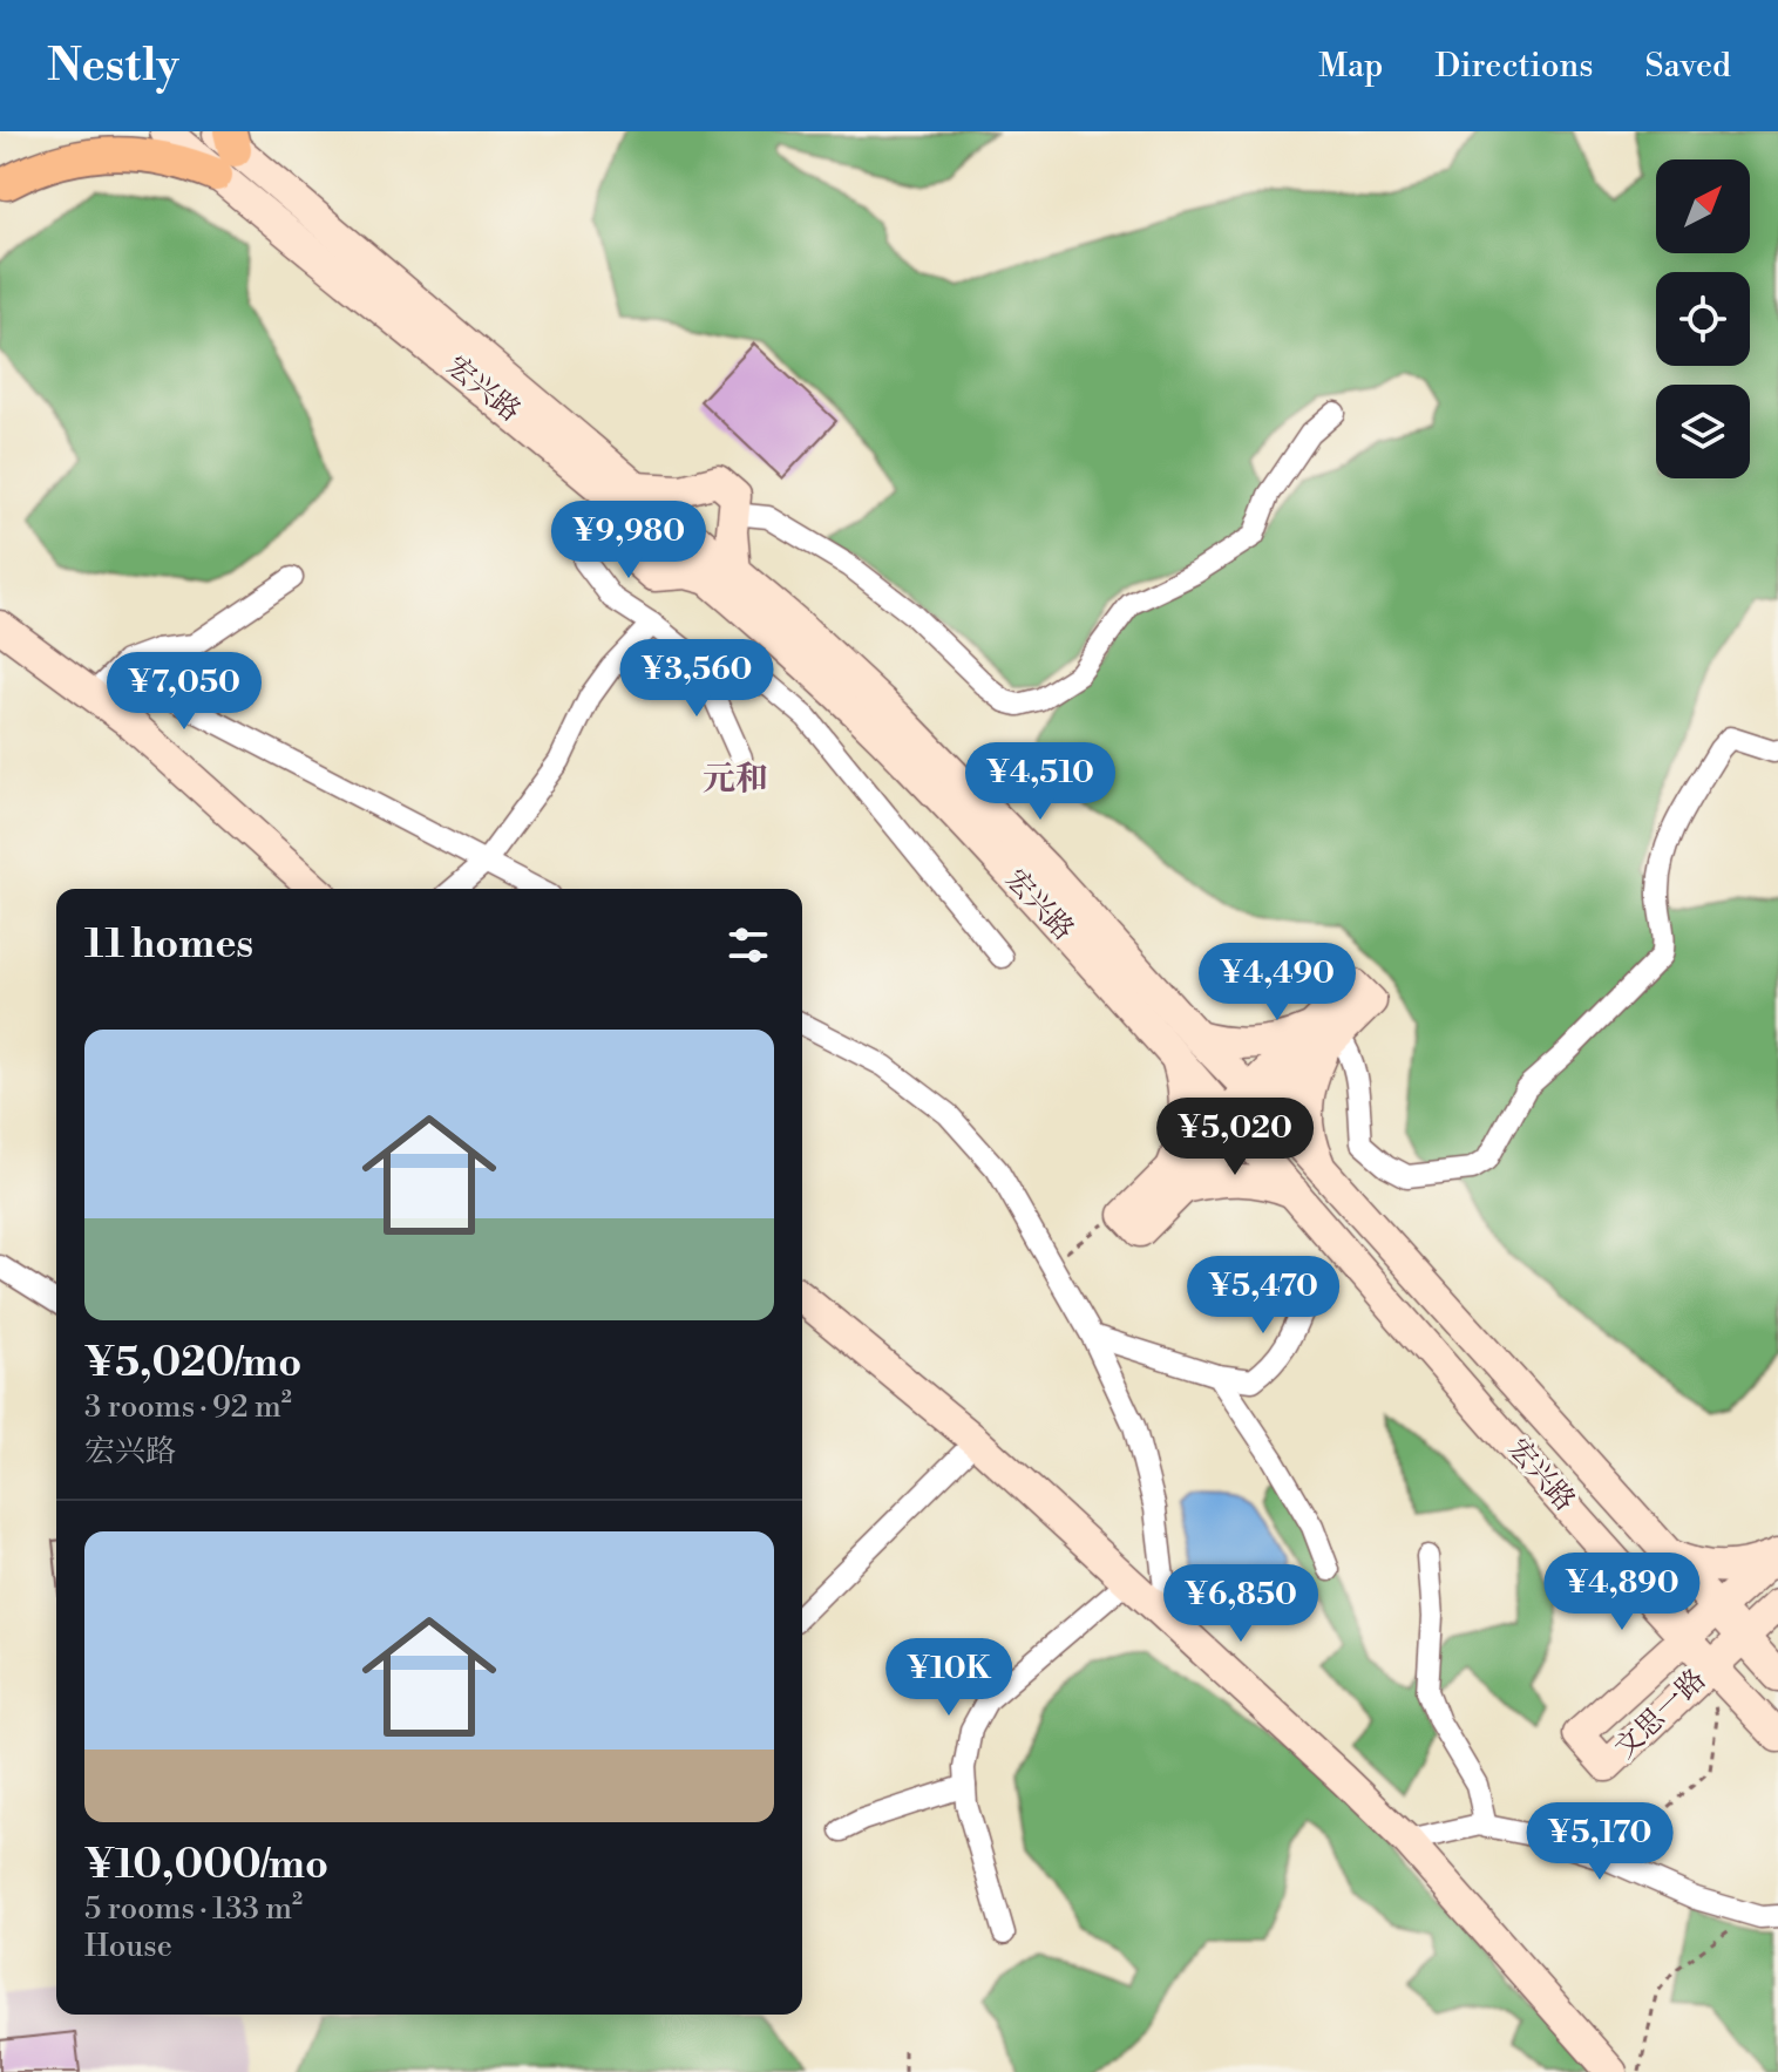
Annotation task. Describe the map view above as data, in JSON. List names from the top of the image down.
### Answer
{
  "streets": {
    "street": ["宏兴路", "文思一路"]
  },
  "crossings": [
    ["宏兴路", "文思一路"]
  ],
  "districts": ["元和"],
  "north": "top right",
  "page": {
    "header": "Nestly",
    "nav": ["Map", "Directions", "Saved"],
    "price": [
      "¥9,980",
      "¥3,560",
      "¥7,050",
      "¥4,510",
      "¥4,490",
      "¥5,020",
      "¥5,470",
      "¥4,890",
      "¥6,850",
      "¥10K",
      "¥5,170"
    ],
    "heading": "11 homes",
    "list": [
      {
        "name": "¥5,020/mo",
        "note": "3 rooms · 92 m² · 宏兴路"
      },
      {
        "name": "¥10,000/mo",
        "note": "5 rooms · 133 m² · House"
      }
    ]
  }
}
